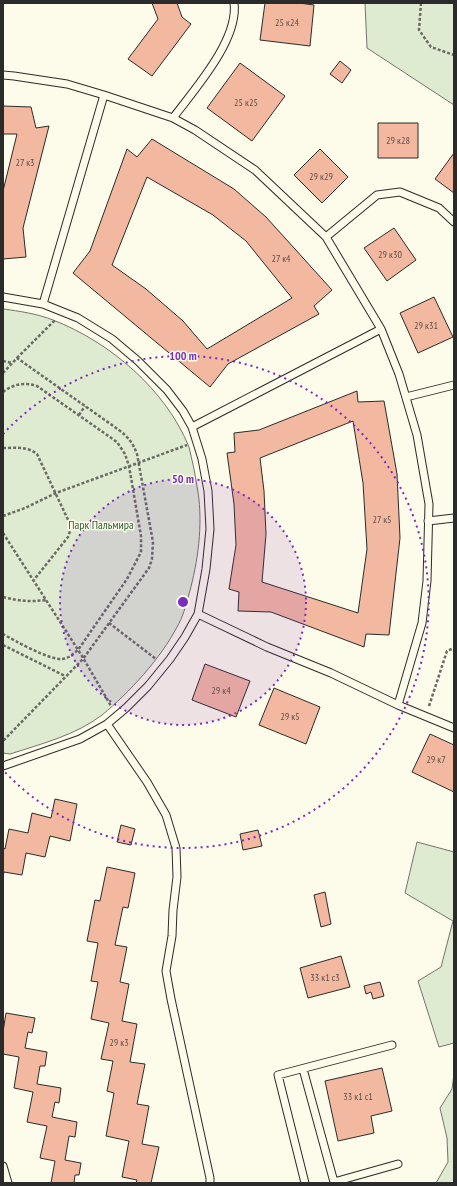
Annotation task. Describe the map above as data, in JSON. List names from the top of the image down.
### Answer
{
  "parks": ["Парк Пальмира"],
  "house_numbers": [
    "25 к24",
    "25 к25",
    "29 к28",
    "27 к3",
    "29 к29",
    "29 к30",
    "27 к4",
    "29 к31",
    "27 к5",
    "29 к4",
    "29 к5",
    "29 к7",
    "33 к1 с3",
    "29 к3",
    "33 к1 с1"
  ],
  "rings": ["100 m", "50 m"]
}
